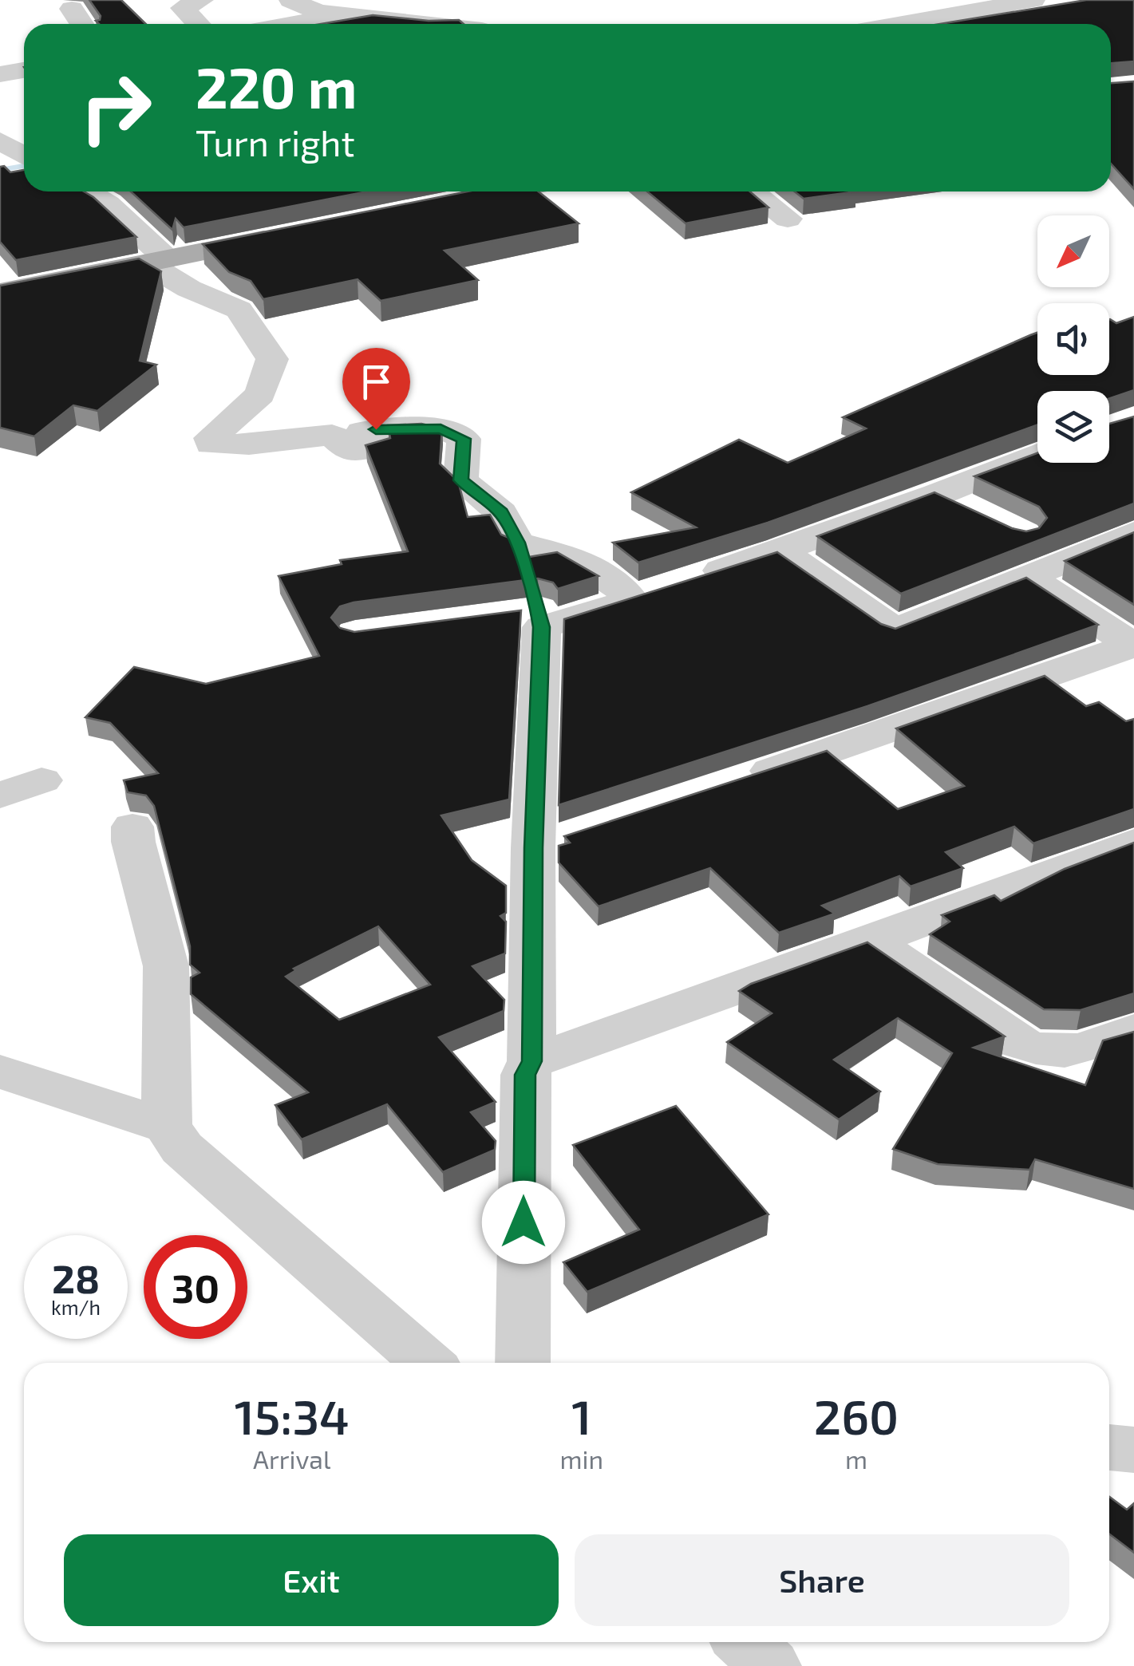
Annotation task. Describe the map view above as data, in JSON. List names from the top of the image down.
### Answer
{
  "north": "bottom left",
  "page": {
    "turn": ["220 m", "Turn right"],
    "speed": "28 km/h",
    "limit": "30",
    "eta": [
      "15:34",
      "Arrival",
      "1",
      "min",
      "260",
      "m"
    ],
    "buttons": ["Exit", "Share"]
  }
}
